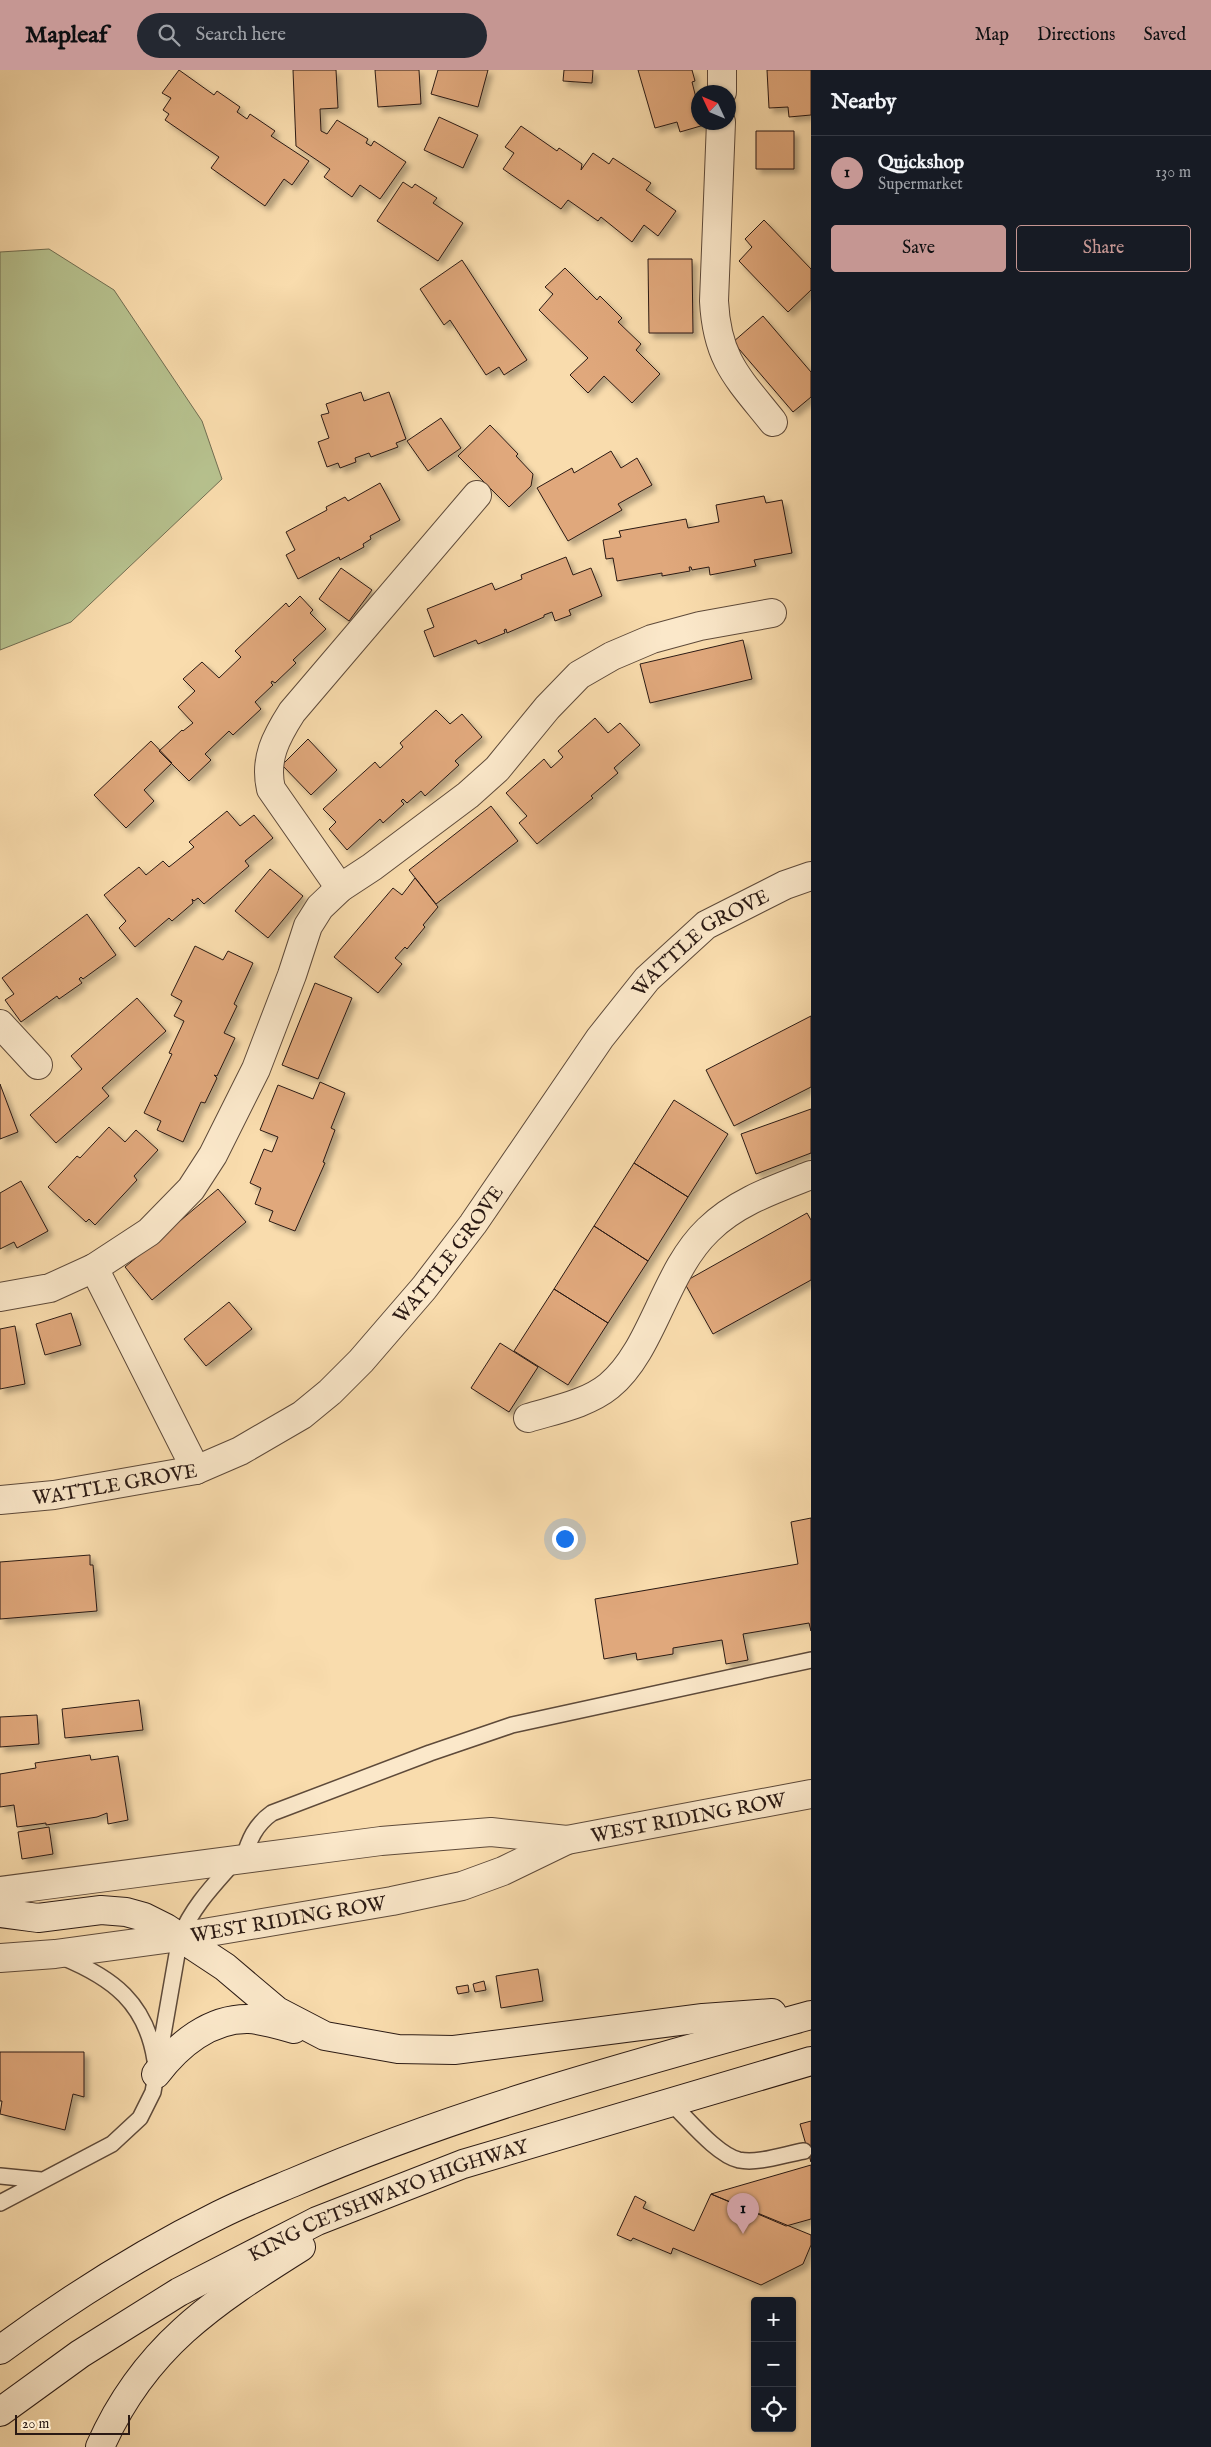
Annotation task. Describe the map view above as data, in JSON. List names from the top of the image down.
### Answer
{
  "streets": {
    "street": ["WATTLE GROVE", "WEST RIDING ROW", "KING CETSHWAYO HIGHWAY"]
  },
  "scale_bar": "20 m",
  "north": "top left",
  "page": {
    "header": "Mapleaf",
    "search": "Search here",
    "nav": ["Map", "Directions", "Saved"],
    "heading": "Nearby",
    "list": [
      {
        "mark": "1",
        "name": "Quickshop",
        "note": "Supermarket",
        "value": "130 m"
      }
    ],
    "buttons": ["Save", "Share"],
    "pins": "1",
    "map_buttons": ["+", "−"],
    "scale": "20 m"
  }
}
